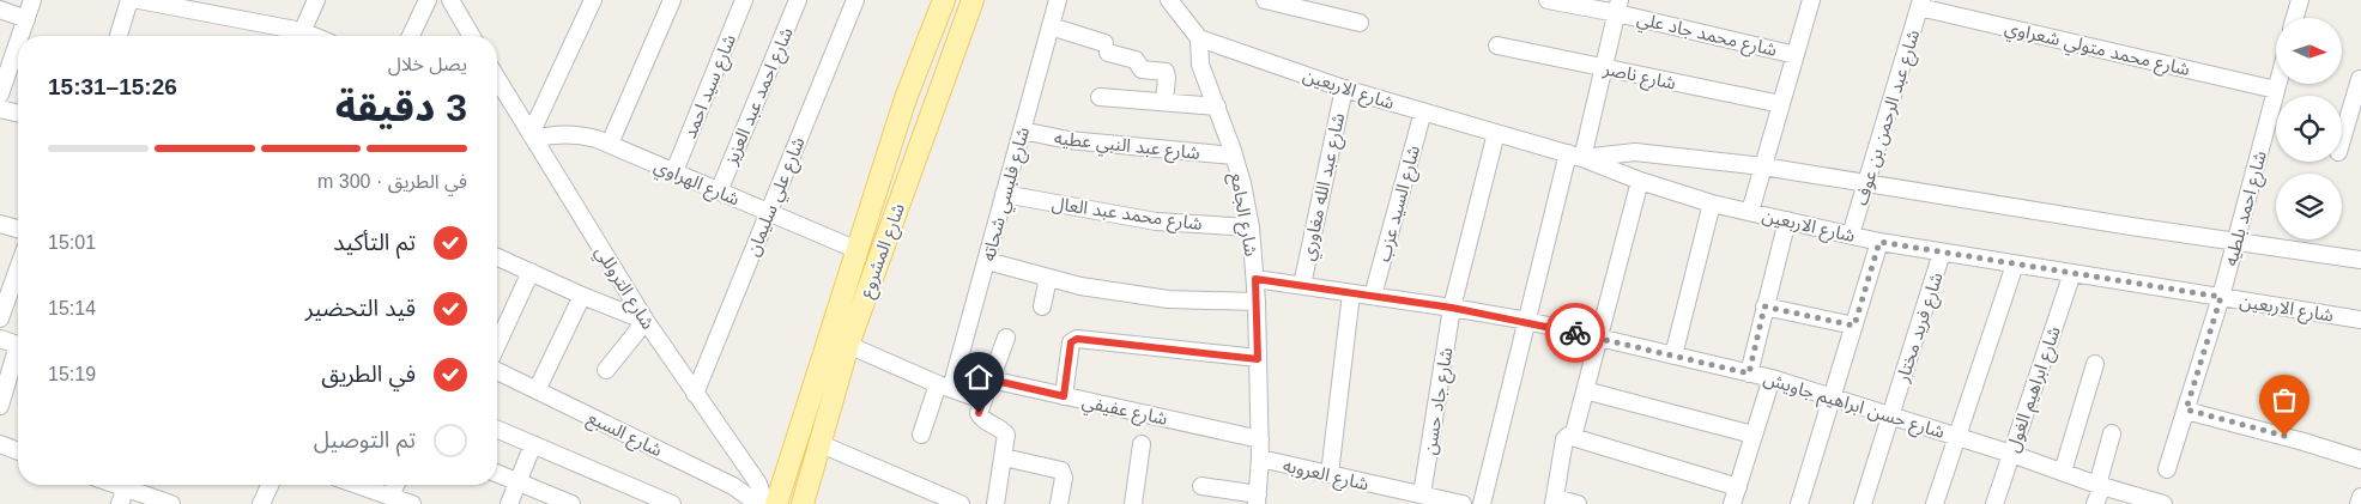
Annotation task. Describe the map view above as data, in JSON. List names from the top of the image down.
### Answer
{
  "streets": {
    "main road": ["شارع المشروع"],
    "street": [
      "شارع محمد جاد علي",
      "شارع محمد متولي شعراوي",
      "شارع ناصر",
      "شارع سيد احمد",
      "شارع الاربعين",
      "شارع احمد عبد العزيز",
      "شارع عبد الرحمن بن عوف",
      "شارع عبد النبي عطيه",
      "شارع الهراوي",
      "شارع عبد الله مغاوري",
      "شارع فلبسي شحاته",
      "شارع علي سليمان",
      "شارع السيد عزب",
      "شارع احمد بلطيه",
      "شارع محمد عبد العال",
      "شارع الجامع",
      "شارع التروللي",
      "شارع فريد مختار",
      "شارع ابراهيم الغول",
      "شارع جاد حسن",
      "شارع حسن ابراهيم جاويش",
      "شارع عفيفي",
      "شارع السبع",
      "شارع العروبه"
    ]
  },
  "crossings": [
    ["شارع محمد متولي شعراوي", "شارع عبد الرحمن بن عوف"],
    ["شارع محمد متولي شعراوي", "شارع احمد بلطيه"],
    ["شارع سيد احمد", "شارع الهراوي"],
    ["شارع الاربعين", "شارع عبد الرحمن بن عوف"],
    ["شارع الاربعين", "شارع عبد الله مغاوري"],
    ["شارع الاربعين", "شارع السيد عزب"],
    ["شارع الاربعين", "شارع احمد بلطيه"],
    ["شارع الاربعين", "شارع الجامع"],
    ["شارع الاربعين", "شارع فريد مختار"],
    ["شارع الاربعين", "شارع ابراهيم الغول"],
    ["شارع الاربعين", "شارع جاد حسن"],
    ["شارع احمد عبد العزيز", "شارع الهراوي"],
    ["شارع عبد النبي عطيه", "شارع فلبسي شحاته"],
    ["شارع عبد النبي عطيه", "شارع الجامع"],
    ["شارع الهراوي", "شارع علي سليمان"],
    ["شارع الهراوي", "شارع المشروع"],
    ["شارع الهراوي", "شارع التروللي"],
    ["شارع عبد الله مغاوري", "شارع حسن ابراهيم جاويش"],
    ["شارع فلبسي شحاته", "شارع محمد عبد العال"],
    ["شارع علي سليمان", "شارع التروللي"],
    ["شارع السيد عزب", "شارع حسن ابراهيم جاويش"],
    ["شارع محمد عبد العال", "شارع الجامع"],
    ["شارع الجامع", "شارع حسن ابراهيم جاويش"],
    ["شارع الجامع", "شارع عفيفي"],
    ["شارع الجامع", "شارع العروبه"],
    ["شارع فريد مختار", "شارع حسن ابراهيم جاويش"],
    ["شارع ابراهيم الغول", "شارع حسن ابراهيم جاويش"],
    ["شارع جاد حسن", "شارع حسن ابراهيم جاويش"],
    ["شارع جاد حسن", "شارع العروبه"]
  ],
  "north": "right",
  "page": {
    "heading": ["3 دقيقة", "يصل خلال", "15:26–15:31"],
    "bar": "في الطريق · 300 m",
    "list": [
      ["تم التأكيد", "15:01"],
      ["قيد التحضير", "15:14"],
      ["في الطريق", "15:19"],
      "تم التوصيل"
    ]
  }
}
